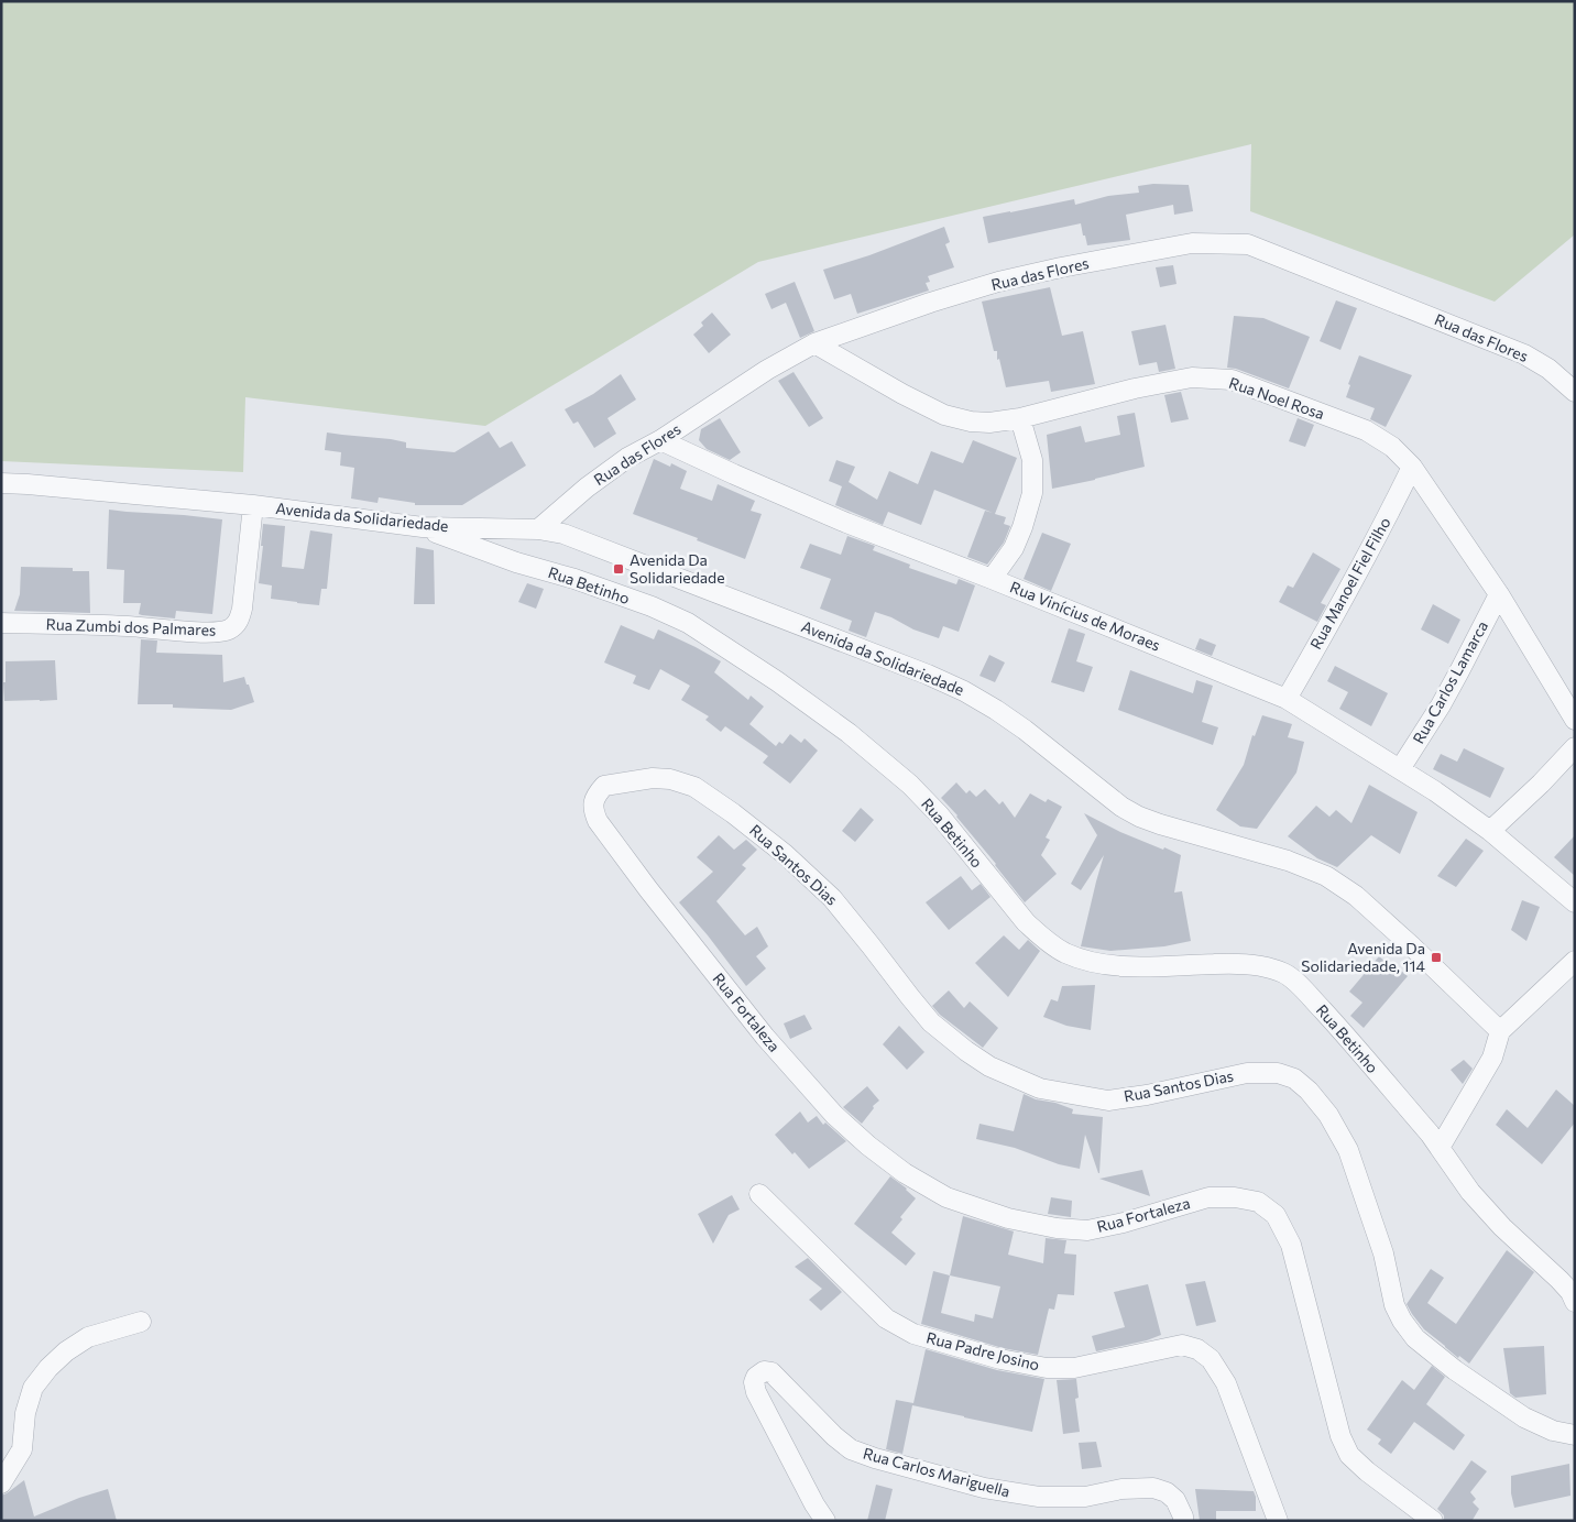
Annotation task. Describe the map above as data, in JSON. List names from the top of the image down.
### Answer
{
  "streets": {
    "street": [
      "Rua das Flores",
      "Rua Noel Rosa",
      "Avenida da Solidariedade",
      "Rua Manoel Fiel Filho",
      "Rua Betinho",
      "Rua Vinícius de Moraes",
      "Rua Zumbi dos Palmares",
      "Rua Carlos Lamarca",
      "Rua Santos Dias",
      "Rua Fortaleza",
      "Rua Padre Josino",
      "Rua Carlos Mariguella"
    ]
  },
  "crossings": [
    ["Rua das Flores", "Rua Noel Rosa"],
    ["Rua das Flores", "Avenida da Solidariedade"],
    ["Rua das Flores", "Rua Vinícius de Moraes"],
    ["Rua Noel Rosa", "Rua Manoel Fiel Filho"],
    ["Rua Noel Rosa", "Rua Carlos Lamarca"],
    ["Avenida da Solidariedade", "Rua Betinho"],
    ["Avenida da Solidariedade", "Rua Zumbi dos Palmares"],
    ["Rua Manoel Fiel Filho", "Rua Vinícius de Moraes"],
    ["Rua Vinícius de Moraes", "Rua Carlos Lamarca"],
    ["Rua Santos Dias", "Rua Fortaleza"]
  ],
  "places": {
    "transit": ["Avenida Da Solidariedade", "Avenida Da Solidariedade, 114"]
  }
}
